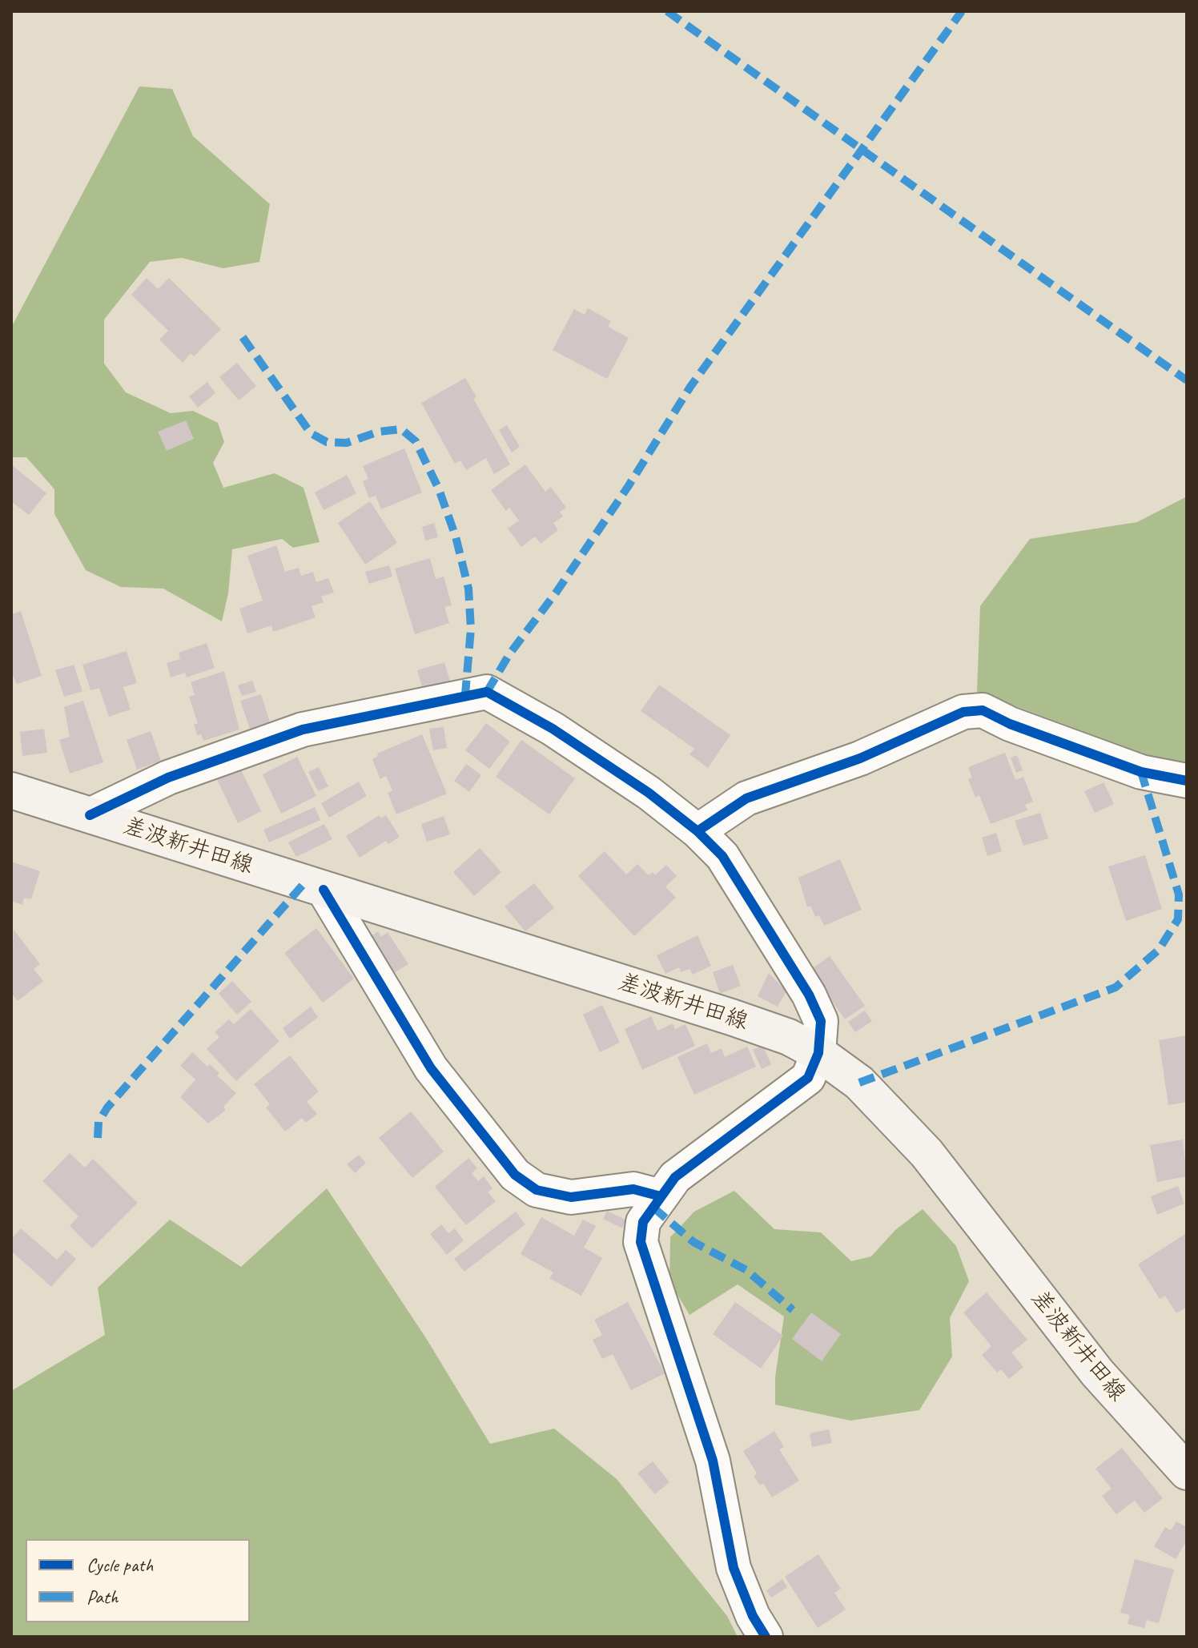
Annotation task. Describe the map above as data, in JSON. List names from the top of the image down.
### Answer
{
  "streets": {
    "main road": ["差波新井田線"]
  },
  "legend": ["Cycle path", "Path"]
}
